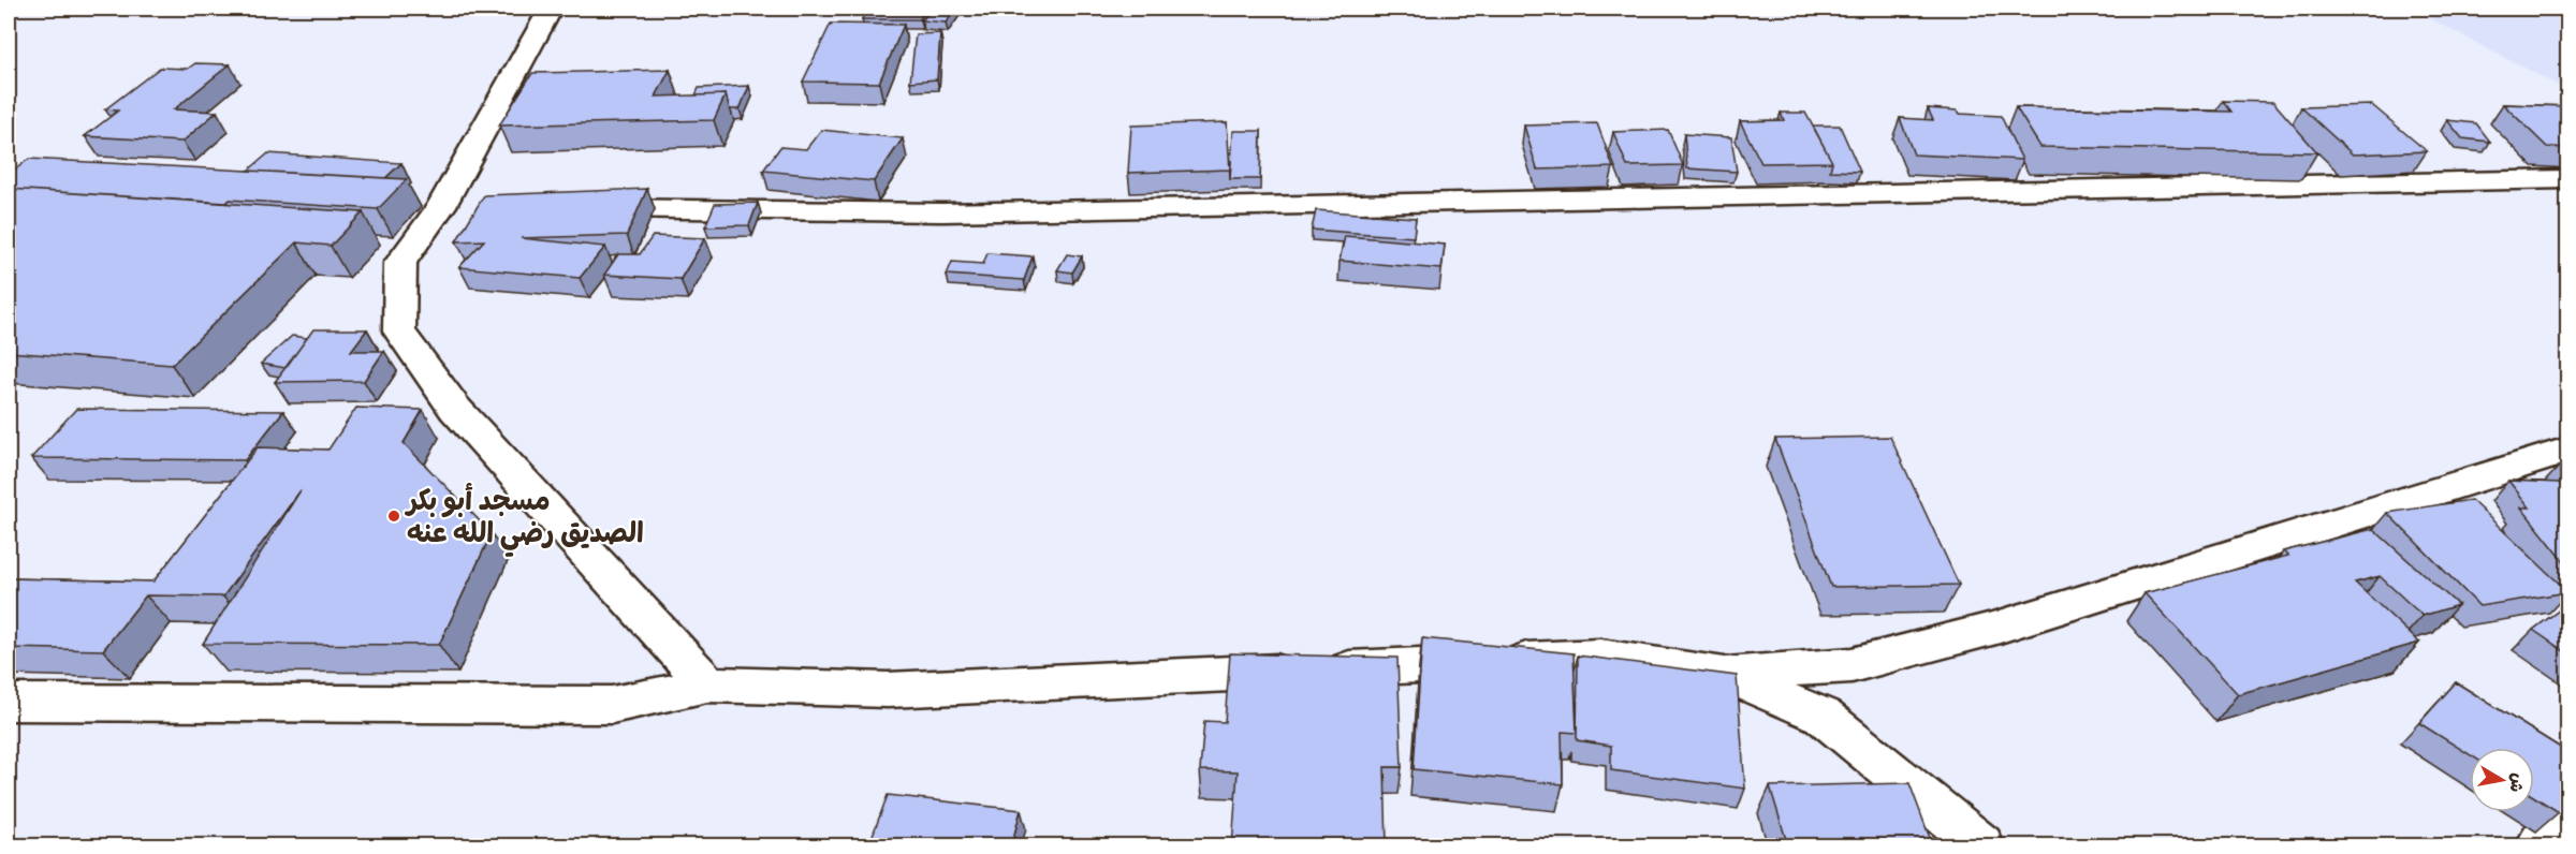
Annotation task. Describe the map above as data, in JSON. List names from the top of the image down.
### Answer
{
  "places": ["مسجد أبو بكر الصديق رضي الله عنه"],
  "north": "right"
}
